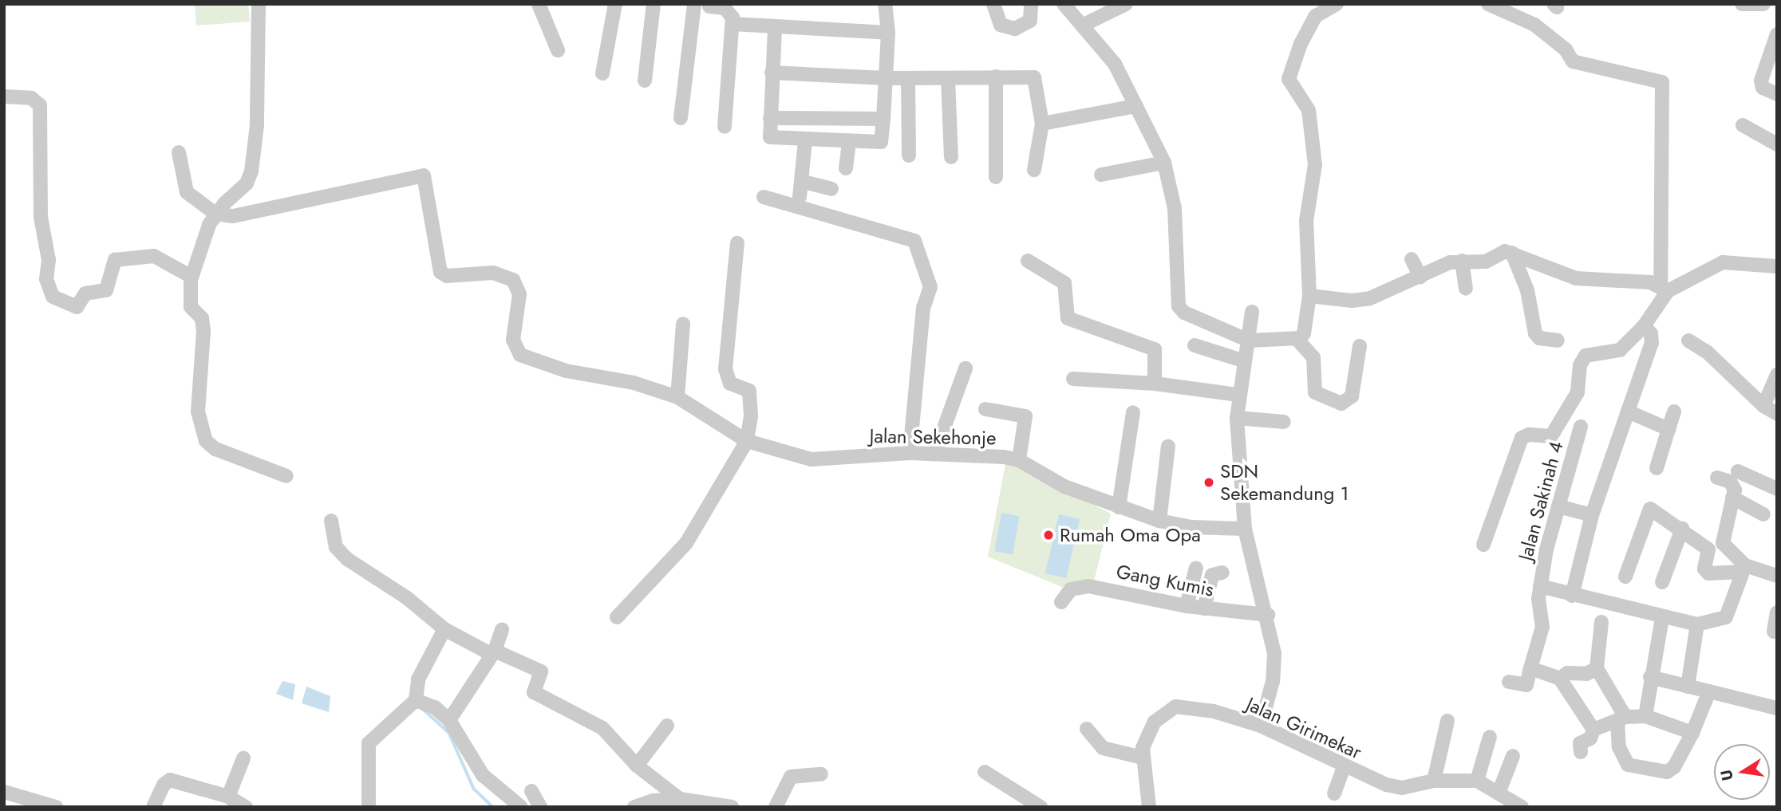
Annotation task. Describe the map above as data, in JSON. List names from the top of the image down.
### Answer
{
  "streets": {
    "street": [
      "Jalan Sekehonje",
      "Jalan Sakinah 4",
      "Gang Kumis",
      "Jalan Girimekar"
    ]
  },
  "places": ["SDN Sekemandung 1", "Rumah Oma Opa"],
  "north": "left"
}
